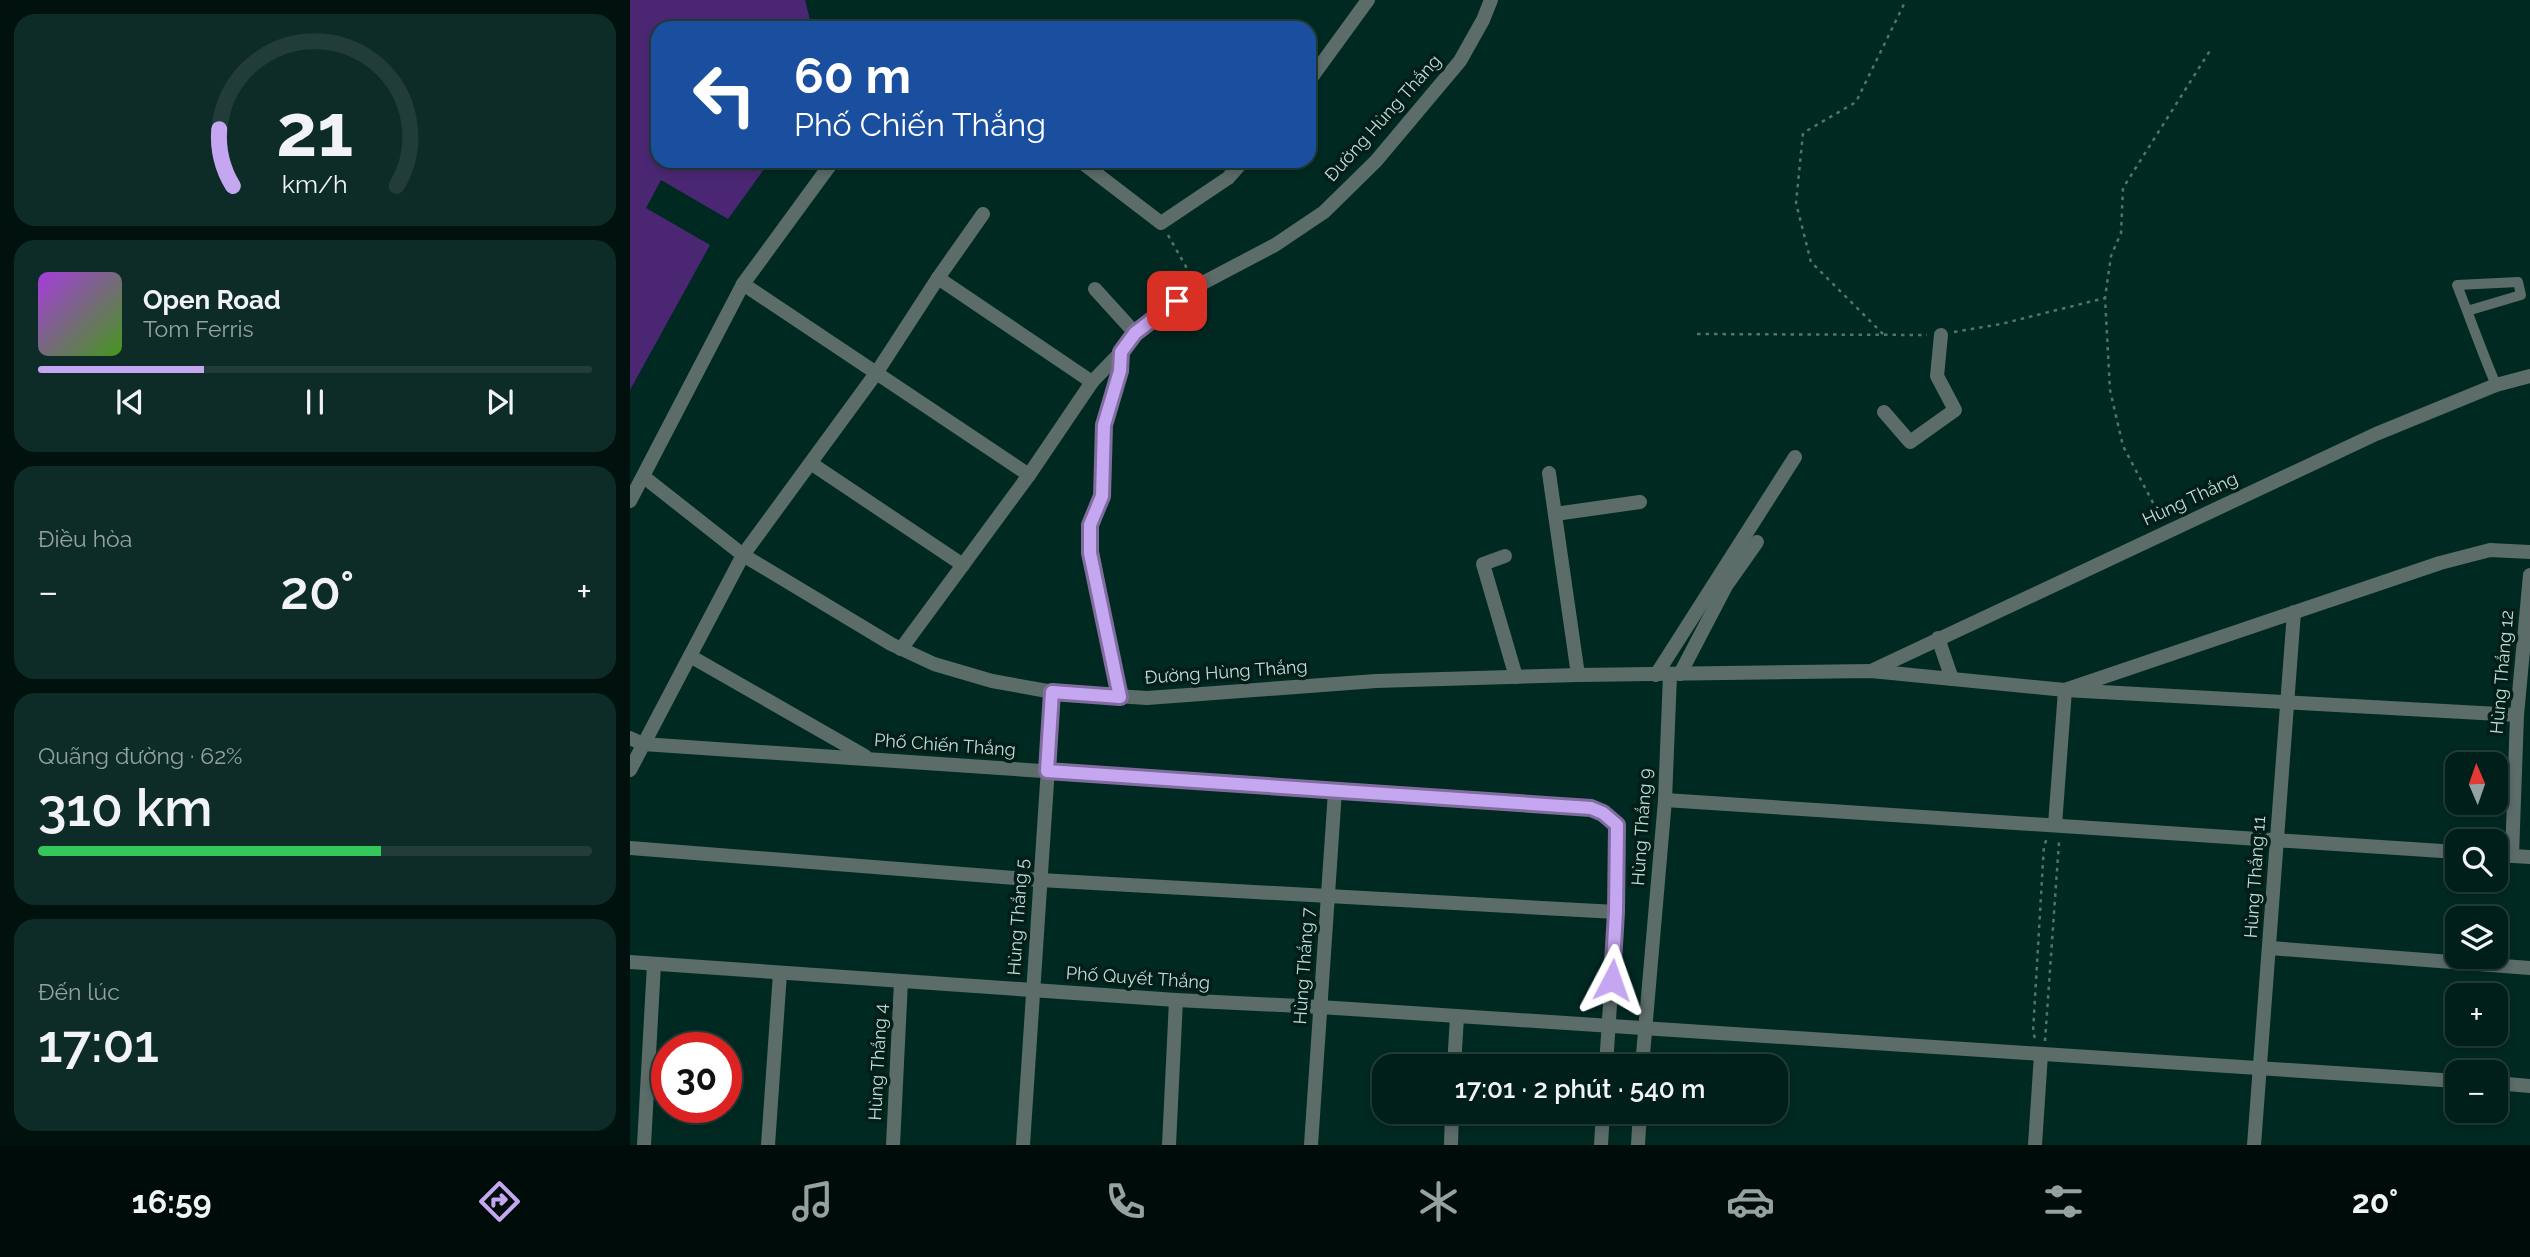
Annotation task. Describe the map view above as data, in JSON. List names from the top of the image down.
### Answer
{
  "streets": {
    "street": [
      "Đường Hùng Thắng",
      "Hùng Thắng",
      "Hùng Thắng 12",
      "Phố Chiến Thắng",
      "Hùng Thắng 9",
      "Hùng Thắng 11",
      "Hùng Thắng 5",
      "Hùng Thắng 7",
      "Phố Quyết Thắng",
      "Hùng Thắng 4"
    ]
  },
  "crossings": [
    ["Đường Hùng Thắng", "Hùng Thắng"],
    ["Đường Hùng Thắng", "Hùng Thắng 12"],
    ["Đường Hùng Thắng", "Hùng Thắng 9"],
    ["Đường Hùng Thắng", "Hùng Thắng 11"],
    ["Phố Chiến Thắng", "Hùng Thắng 5"],
    ["Phố Chiến Thắng", "Hùng Thắng 7"],
    ["Hùng Thắng 9", "Phố Quyết Thắng"],
    ["Hùng Thắng 11", "Phố Quyết Thắng"],
    ["Hùng Thắng 5", "Phố Quyết Thắng"],
    ["Hùng Thắng 7", "Phố Quyết Thắng"],
    ["Phố Quyết Thắng", "Hùng Thắng 4"]
  ],
  "north": "top",
  "page": {
    "turn": ["60 m", "Phố Chiến Thắng"],
    "song": ["Open Road", "Tom Ferris"],
    "tile": [
      "Điều hòa",
      ["Quãng đường · 62%", "310 km"],
      ["Đến lúc", "17:01"]
    ],
    "heat": ["−", "20°", "+"],
    "map_buttons": ["+", "−"],
    "limit": "30",
    "trip": "17:01 · 2 phút · 540 m",
    "tabs": ["16:59", "20°"],
    "gauge": ["21", "km/h"]
  }
}
